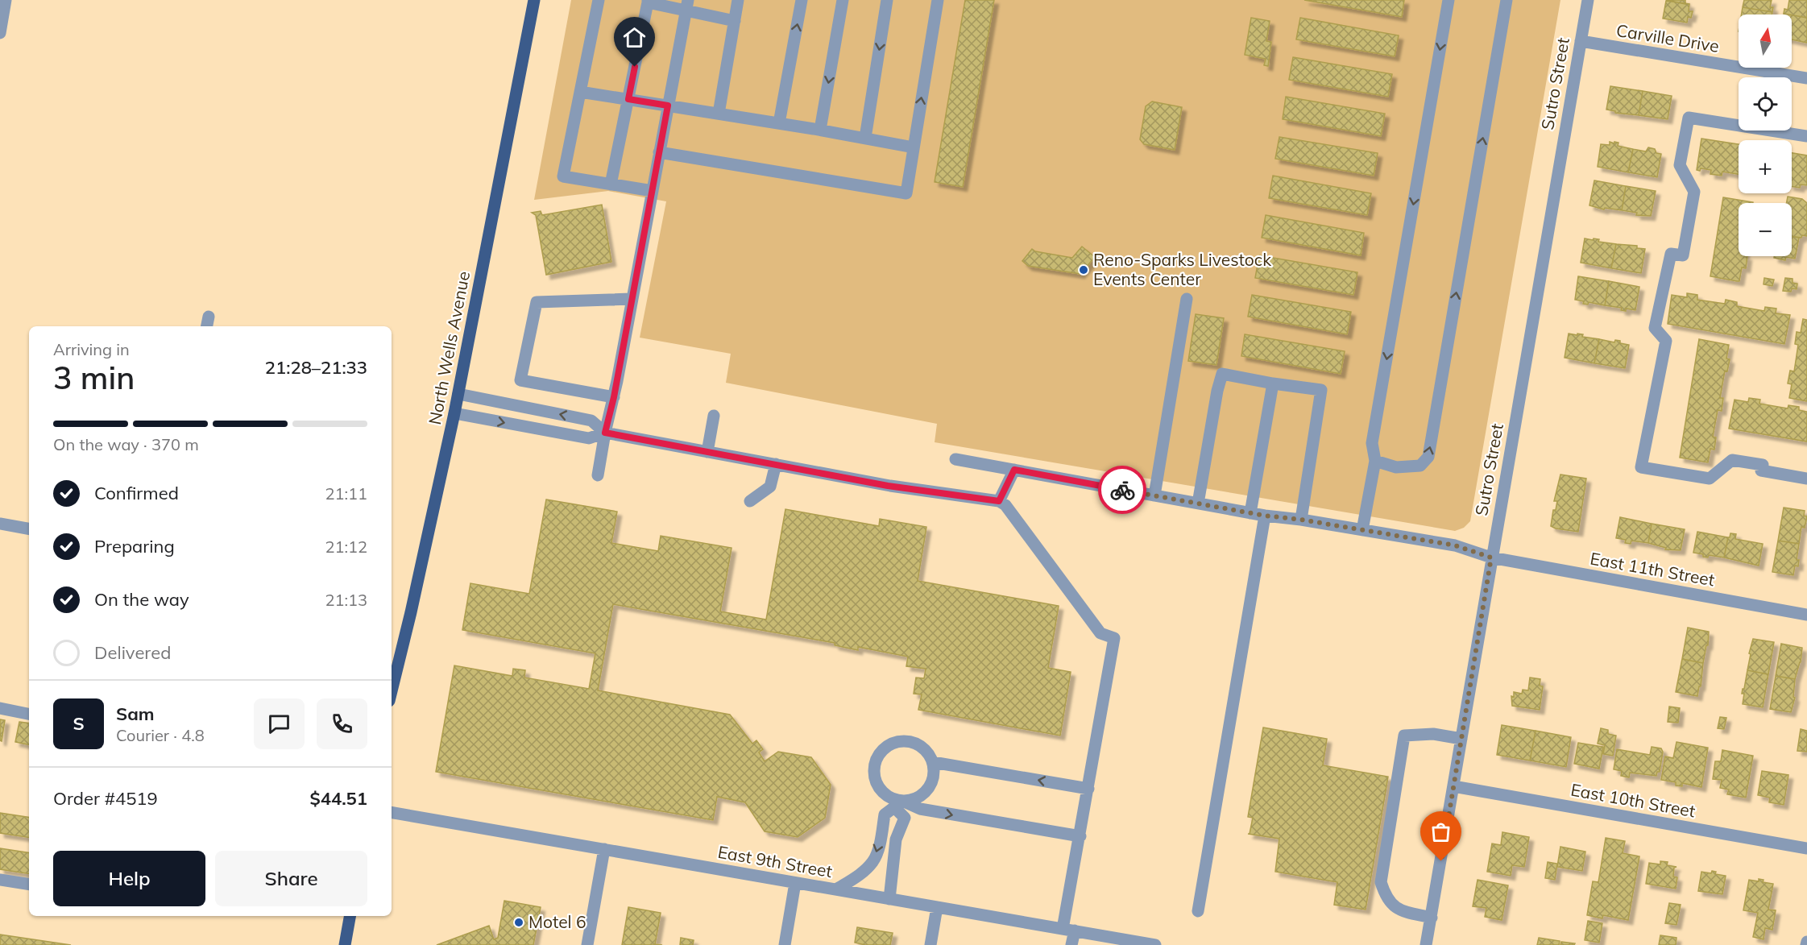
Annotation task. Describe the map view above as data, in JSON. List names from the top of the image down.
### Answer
{
  "streets": {
    "main road": ["North Wells Avenue"],
    "street": [
      "Carville Drive",
      "Sutro Street",
      "East 11th Street",
      "East 10th Street",
      "East 9th Street"
    ]
  },
  "crossings": [
    ["Carville Drive", "Sutro Street"],
    ["Sutro Street", "East 11th Street"],
    ["Sutro Street", "East 10th Street"]
  ],
  "places": ["Reno-Sparks Livestock Events Center", "Motel 6"],
  "north": "top",
  "page": {
    "map_buttons": ["+", "−"],
    "heading": ["3 min", "Arriving in", "21:28–21:33"],
    "panel": [
      "Sam",
      "Courier · 4.8",
      "Order #4519",
      "$44.51"
    ],
    "bar": "On the way · 370 m",
    "list": [
      ["Confirmed", "21:11"],
      ["Preparing", "21:12"],
      ["On the way", "21:13"],
      "Delivered"
    ],
    "round": "S",
    "buttons": ["Help", "Share"]
  }
}
